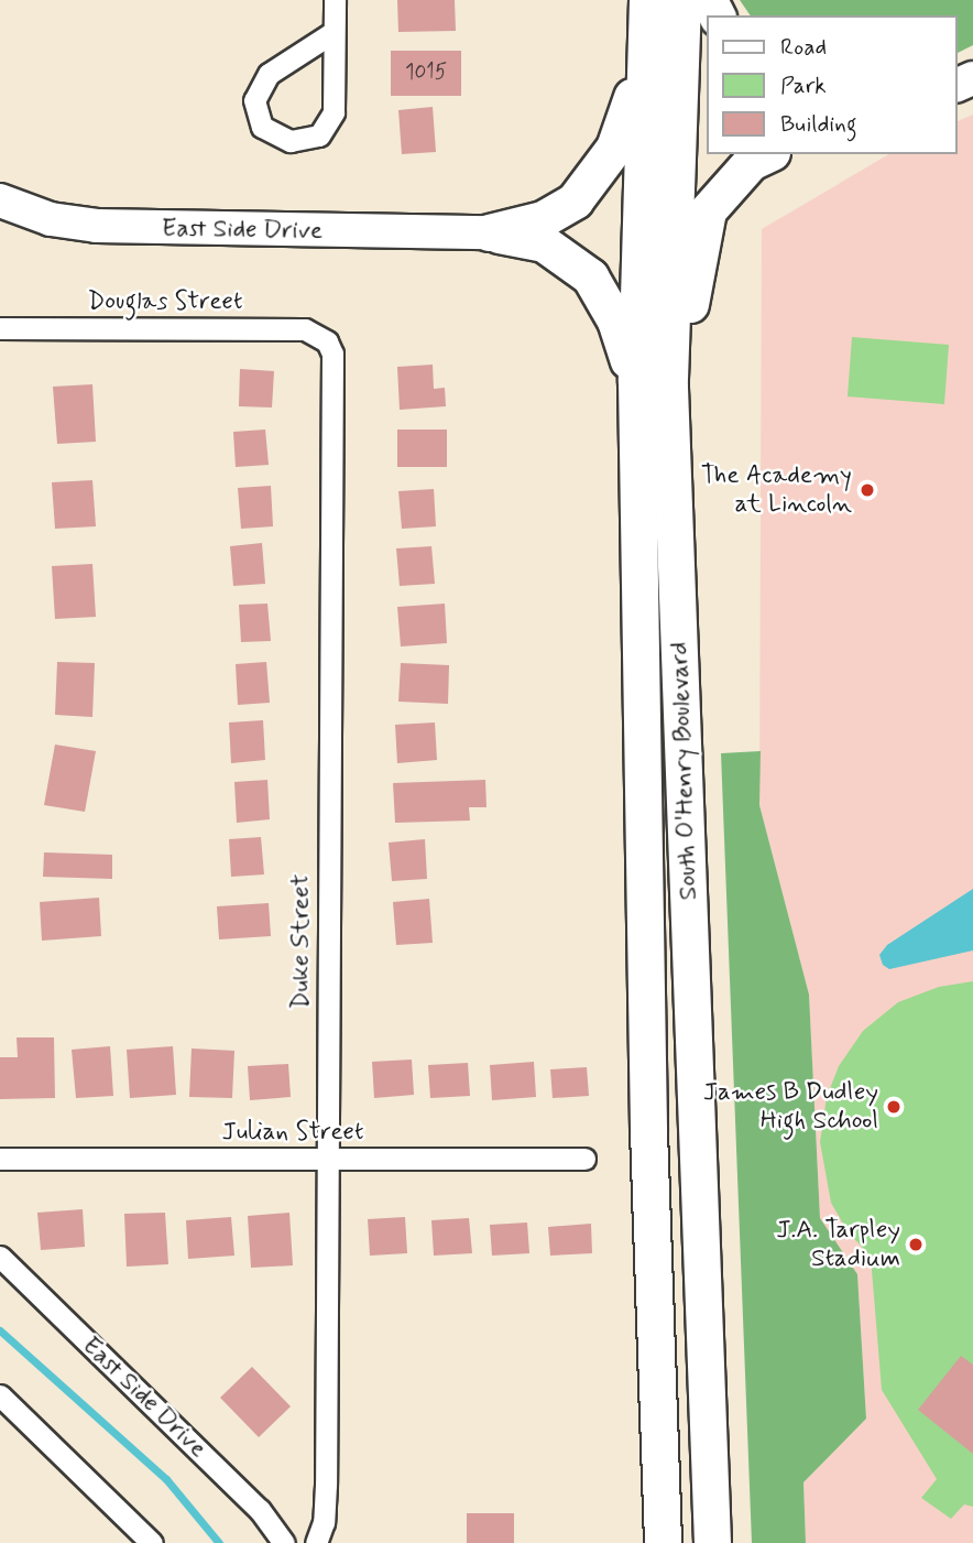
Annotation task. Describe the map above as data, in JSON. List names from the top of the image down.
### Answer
{
  "streets": {
    "highway": ["South O'Henry Boulevard"],
    "main road": ["East Side Drive"],
    "street": ["Douglas Street", "Duke Street", "Julian Street"]
  },
  "crossings": [
    ["Douglas Street", "Duke Street"],
    ["Duke Street", "Julian Street"]
  ],
  "places": ["The Academy at Lincoln", "James B Dudley High School", "J.A. Tarpley Stadium"],
  "house_numbers": ["1015"],
  "legend": ["Road", "Park", "Building"]
}
